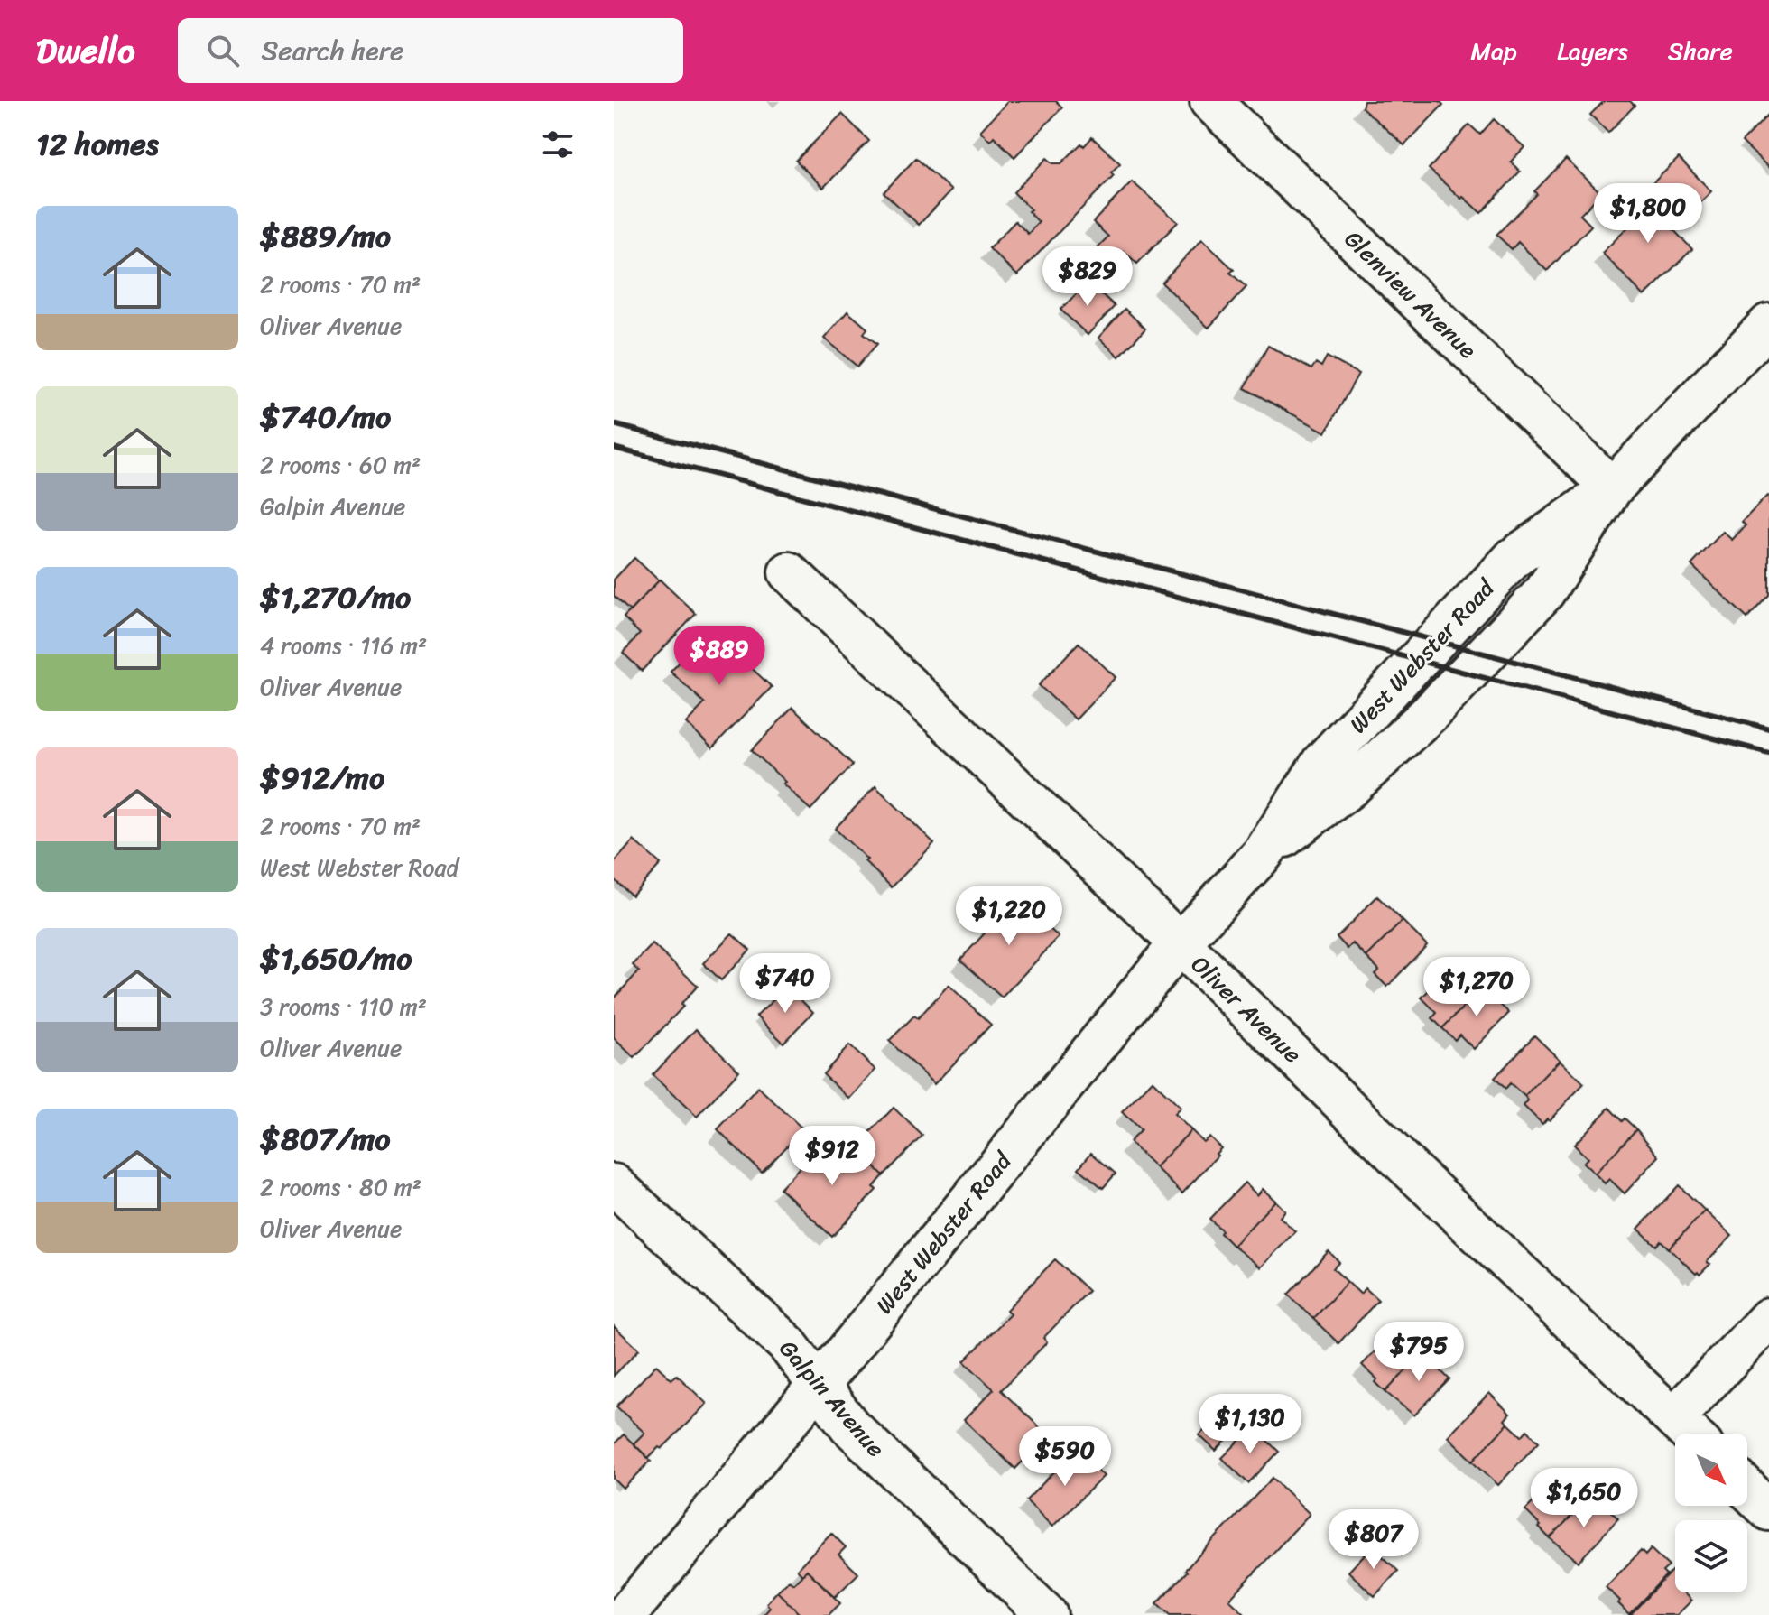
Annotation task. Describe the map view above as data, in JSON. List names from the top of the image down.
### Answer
{
  "streets": {
    "street": [
      "Glenview Avenue",
      "West Webster Road",
      "Oliver Avenue",
      "Galpin Avenue"
    ]
  },
  "crossings": [
    ["Glenview Avenue", "West Webster Road"],
    ["West Webster Road", "Oliver Avenue"],
    ["West Webster Road", "Galpin Avenue"]
  ],
  "north": "bottom right",
  "page": {
    "header": "Dwello",
    "search": "Search here",
    "nav": ["Map", "Layers", "Share"],
    "heading": "12 homes",
    "price": [
      "$1,800",
      "$829",
      "$889",
      "$1,220",
      "$740",
      "$1,270",
      "$912",
      "$795",
      "$1,130",
      "$590",
      "$1,650",
      "$807"
    ],
    "list": [
      {
        "name": "$889/mo",
        "note": "2 rooms · 70 m² · Oliver Avenue"
      },
      {
        "name": "$740/mo",
        "note": "2 rooms · 60 m² · Galpin Avenue"
      },
      {
        "name": "$1,270/mo",
        "note": "4 rooms · 116 m² · Oliver Avenue"
      },
      {
        "name": "$912/mo",
        "note": "2 rooms · 70 m² · West Webster Road"
      },
      {
        "name": "$1,650/mo",
        "note": "3 rooms · 110 m² · Oliver Avenue"
      },
      {
        "name": "$807/mo",
        "note": "2 rooms · 80 m² · Oliver Avenue"
      }
    ]
  }
}
